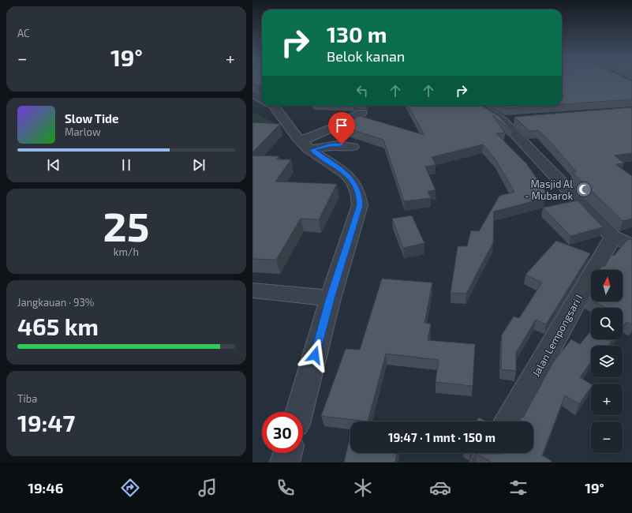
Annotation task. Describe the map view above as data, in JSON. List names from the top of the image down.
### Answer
{
  "streets": {
    "street": ["Jalan Lempongsari I"]
  },
  "places": {
    "mosque": ["Masjid Al - Mubarok"]
  },
  "north": "top",
  "page": {
    "tile": [
      "AC",
      ["25", "km/h"],
      ["Jangkauan · 93%", "465 km"],
      ["Tiba", "19:47"]
    ],
    "turn": ["130 m", "Belok kanan"],
    "heat": ["−", "19°", "+"],
    "song": ["Slow Tide", "Marlow"],
    "map_buttons": ["+", "−"],
    "limit": "30",
    "trip": "19:47 · 1 mnt · 150 m",
    "tabs": ["19:46", "19°"]
  }
}
